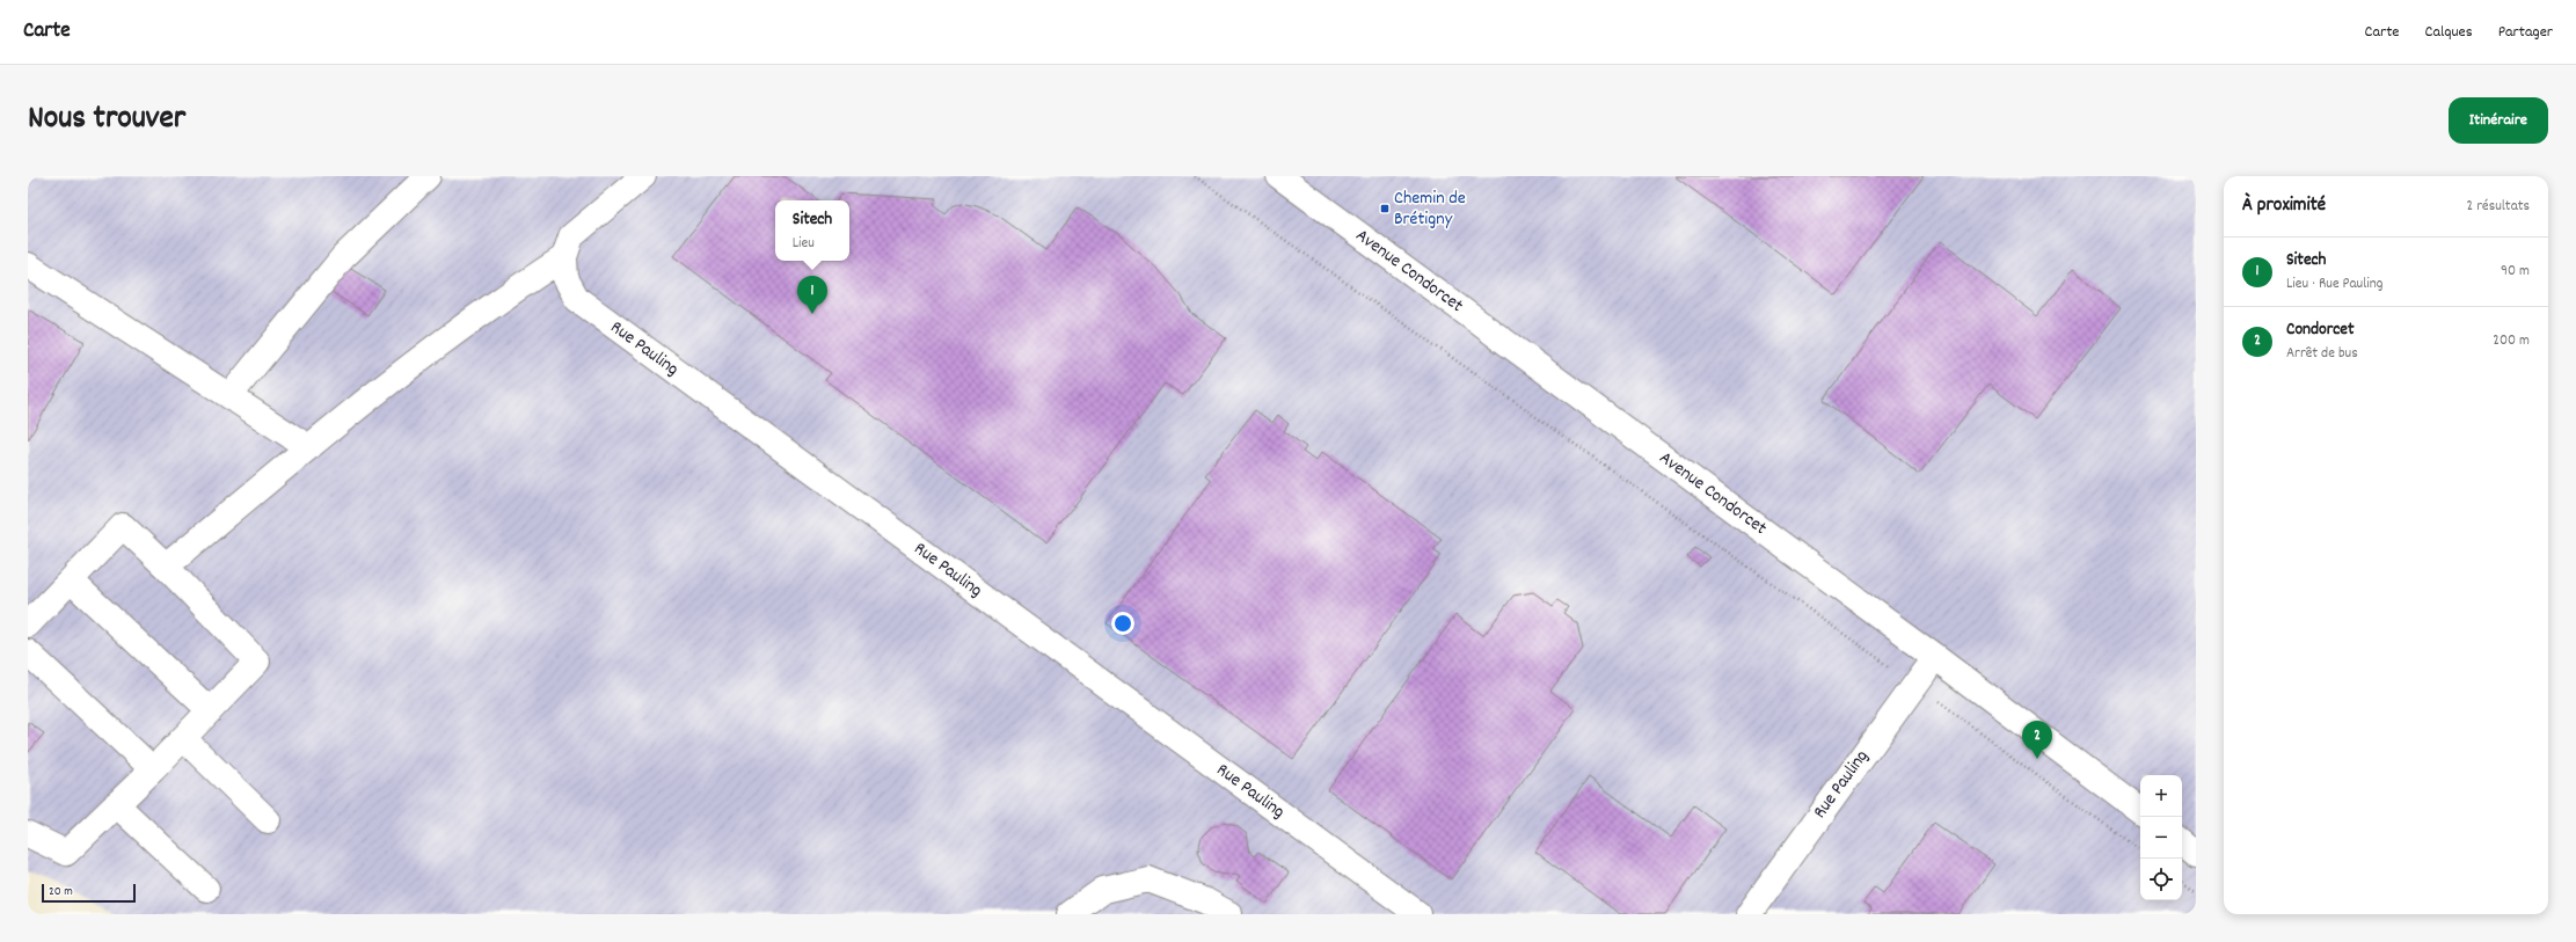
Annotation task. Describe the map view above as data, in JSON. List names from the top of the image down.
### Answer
{
  "streets": {
    "street": ["Avenue Condorcet", "Rue Pauling"]
  },
  "crossings": [
    ["Avenue Condorcet", "Rue Pauling"]
  ],
  "places": {
    "transit": ["Chemin de Brétigny"]
  },
  "scale_bar": "20 m",
  "page": {
    "header": "Carte",
    "nav": ["Carte", "Calques", "Partager"],
    "title": "Nous trouver",
    "buttons": "Itinéraire",
    "heading": ["À proximité", "2 résultats"],
    "popup": ["Sitech", "Lieu"],
    "list": [
      {
        "mark": "1",
        "name": "Sitech",
        "note": "Lieu · Rue Pauling",
        "value": "90 m"
      },
      {
        "mark": "2",
        "name": "Condorcet",
        "note": "Arrêt de bus",
        "value": "200 m"
      }
    ],
    "pins": ["1", "2"],
    "map_buttons": ["+", "−"],
    "scale": "20 m"
  }
}
